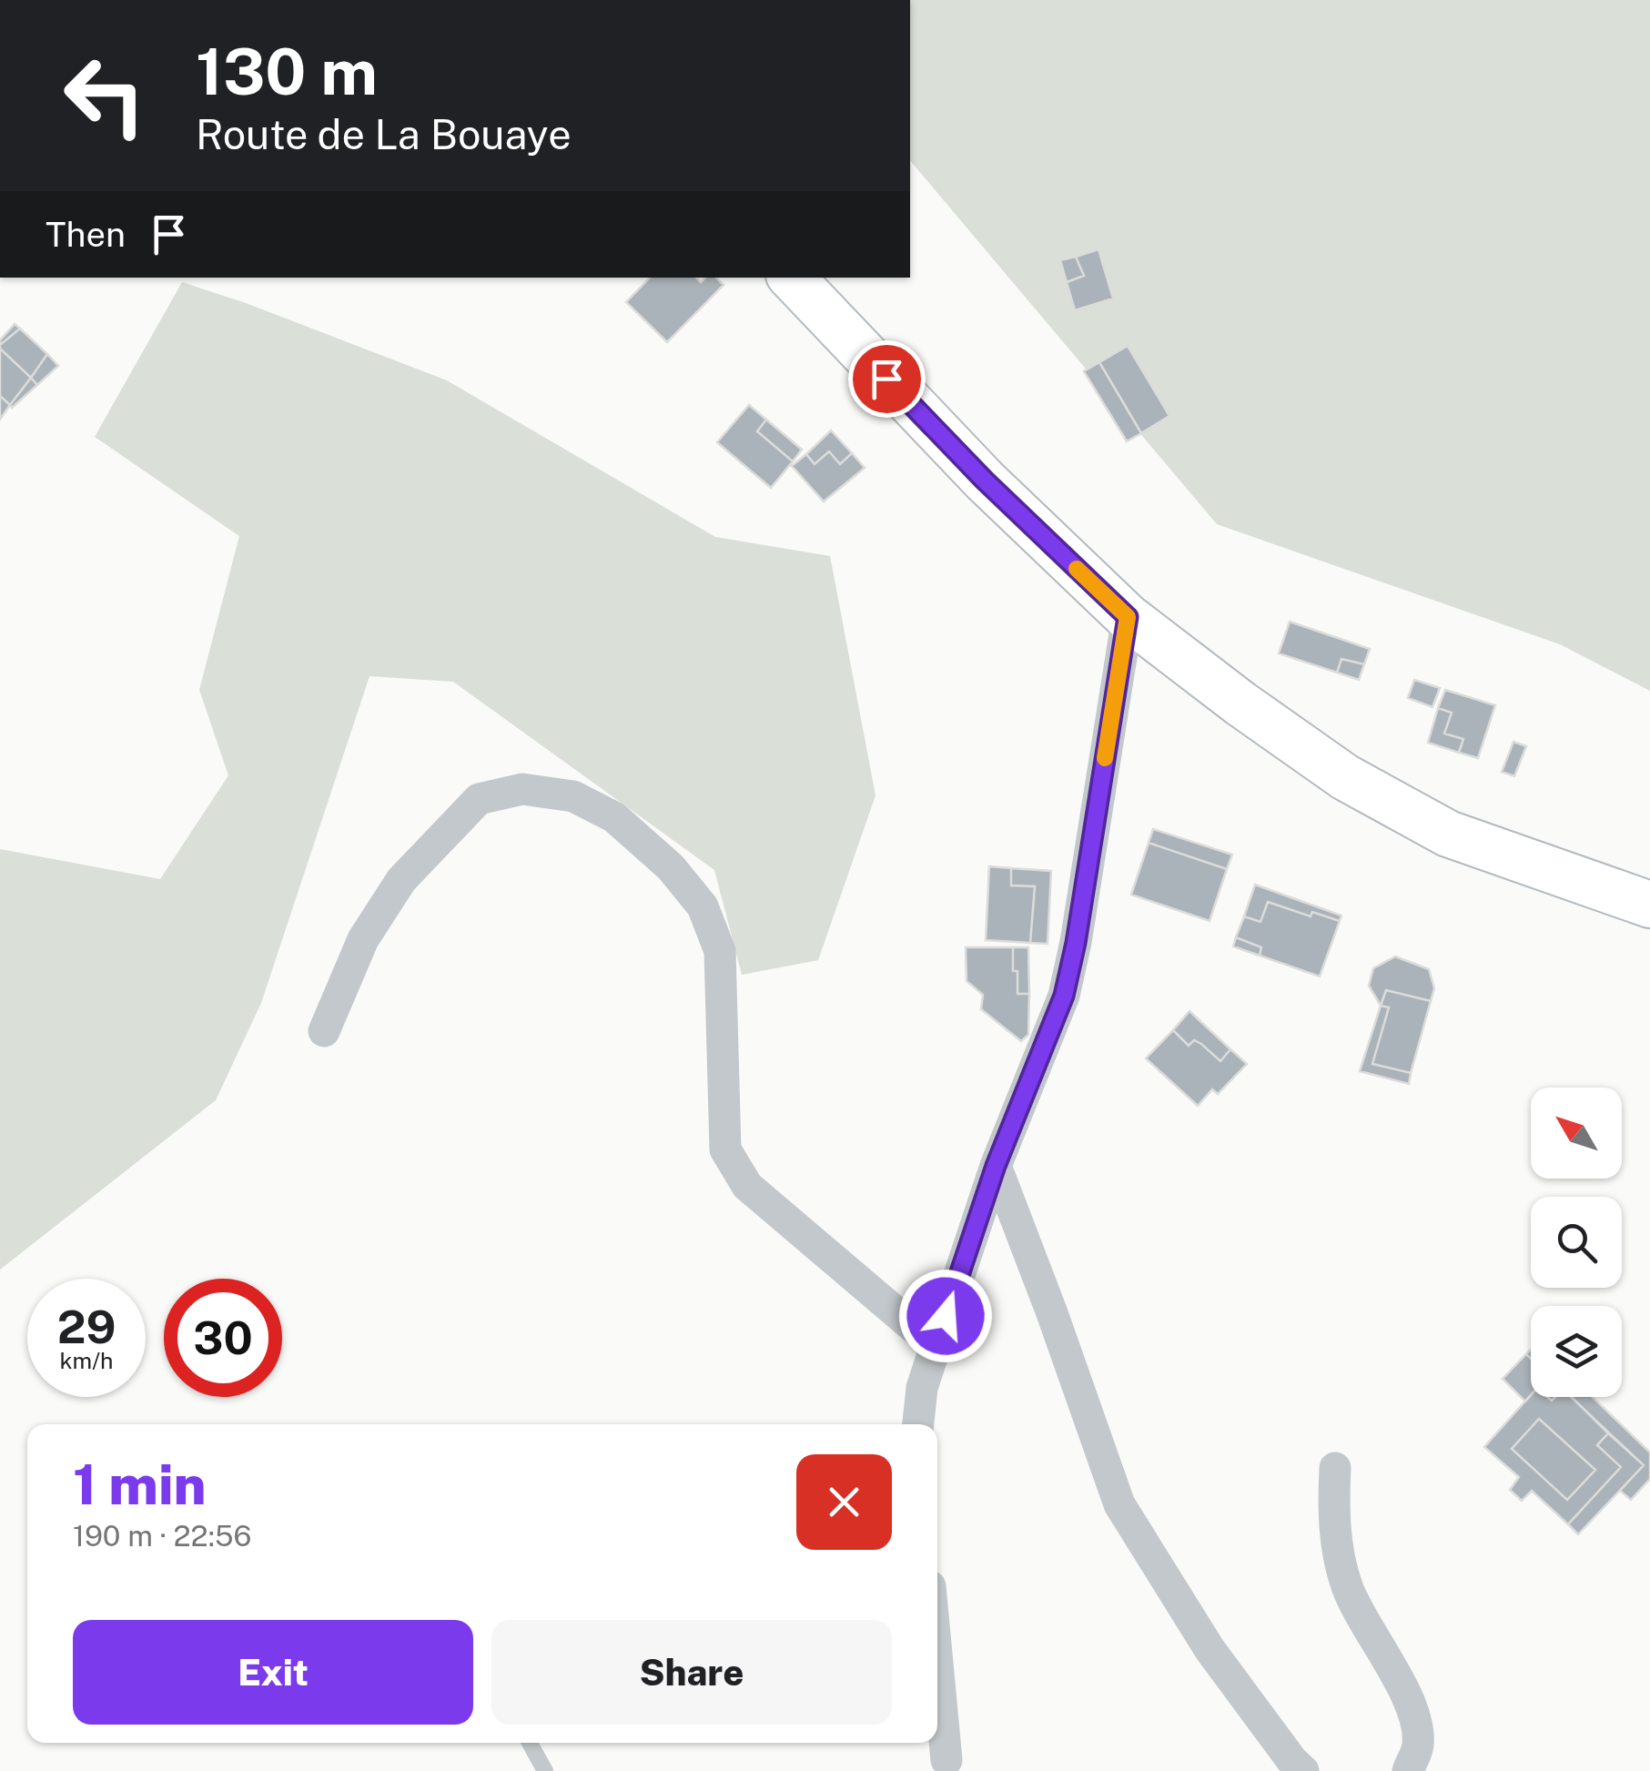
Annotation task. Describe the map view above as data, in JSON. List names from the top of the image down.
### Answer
{
  "north": "top left",
  "page": {
    "turn": ["130 m", "Route de La Bouaye"],
    "then": "Then",
    "speed": "29 km/h",
    "limit": "30",
    "heading": ["1 min", "190 m · 22:56"],
    "buttons": ["Exit", "Share"]
  }
}
